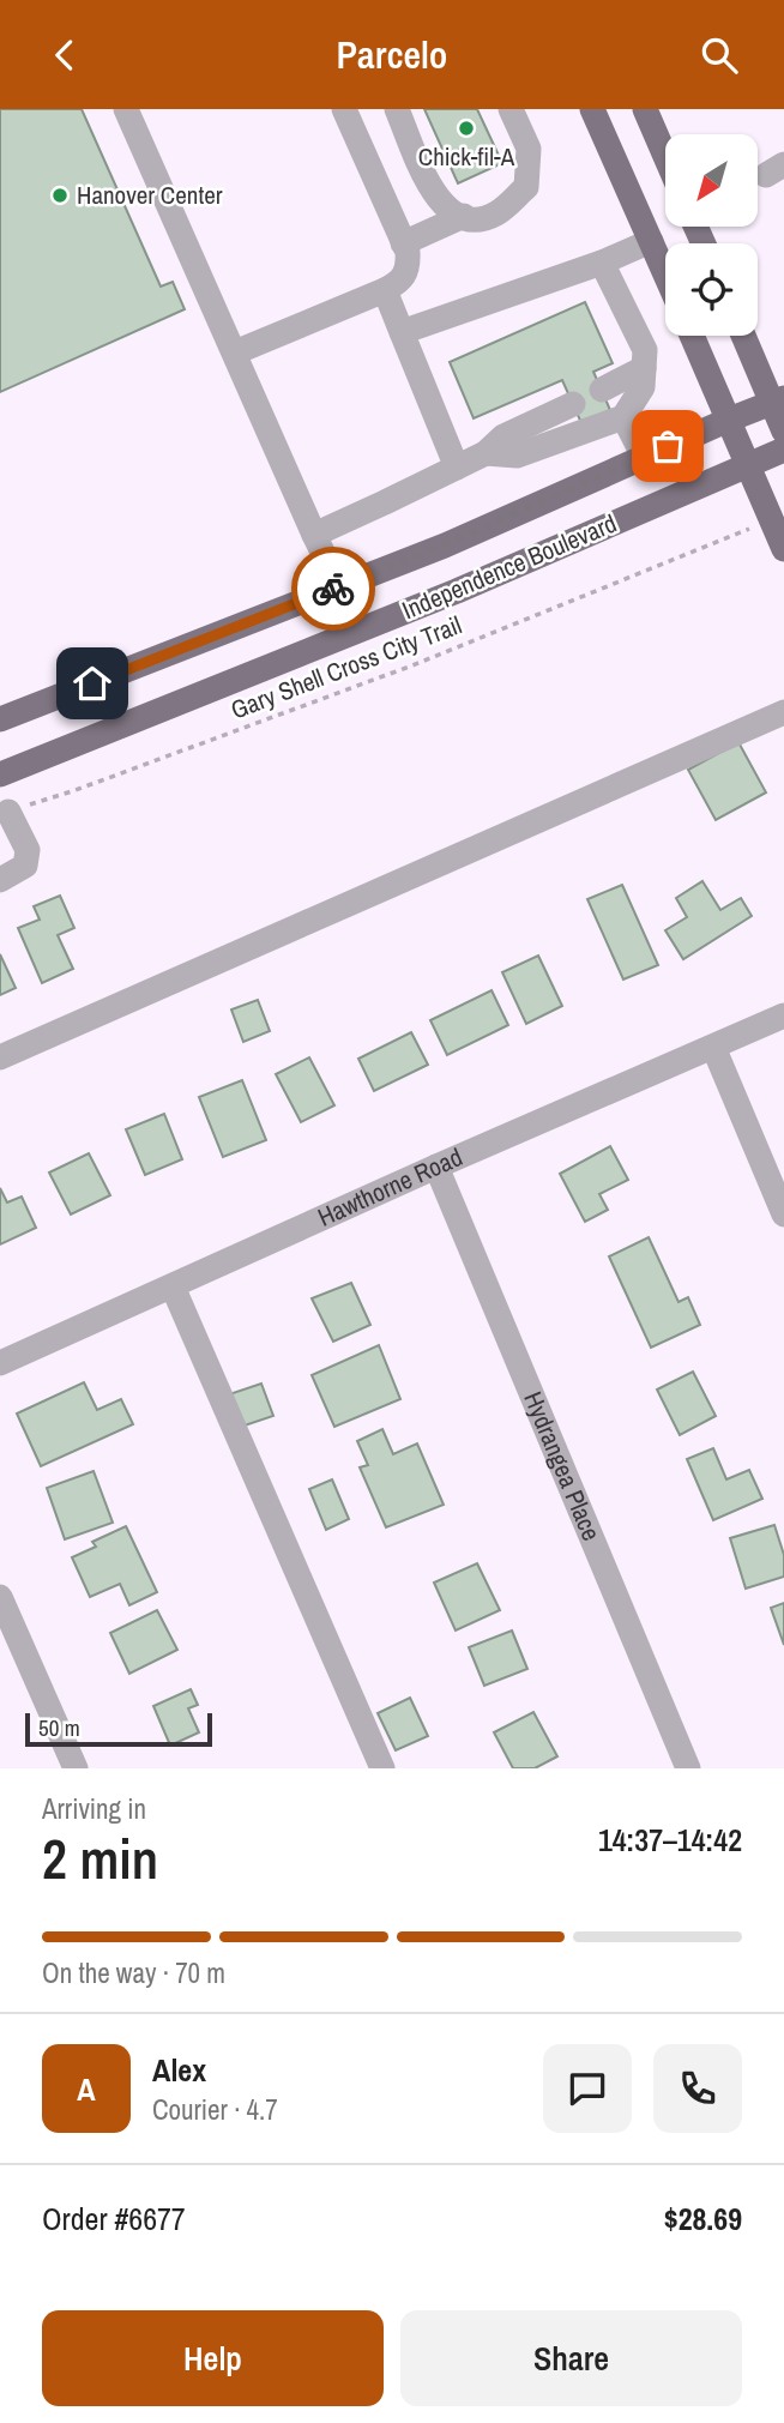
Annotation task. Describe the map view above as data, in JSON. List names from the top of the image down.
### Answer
{
  "streets": {
    "main road": ["Independence Boulevard"],
    "street": ["Hawthorne Road", "Hydrangea Place"],
    "path": ["Gary Shell Cross City Trail"]
  },
  "crossings": [
    ["Hawthorne Road", "Hydrangea Place"]
  ],
  "places": ["Chick-fil-A", "Hanover Center"],
  "scale_bar": "50 m",
  "north": "bottom left",
  "page": {
    "header": "Parcelo",
    "scale": "50 m",
    "heading": ["2 min", "Arriving in", "14:37–14:42"],
    "panel": [
      "Alex",
      "Courier · 4.7",
      "Order #6677",
      "$28.69"
    ],
    "bar": "On the way · 70 m",
    "round": "A",
    "buttons": ["Help", "Share"]
  }
}
